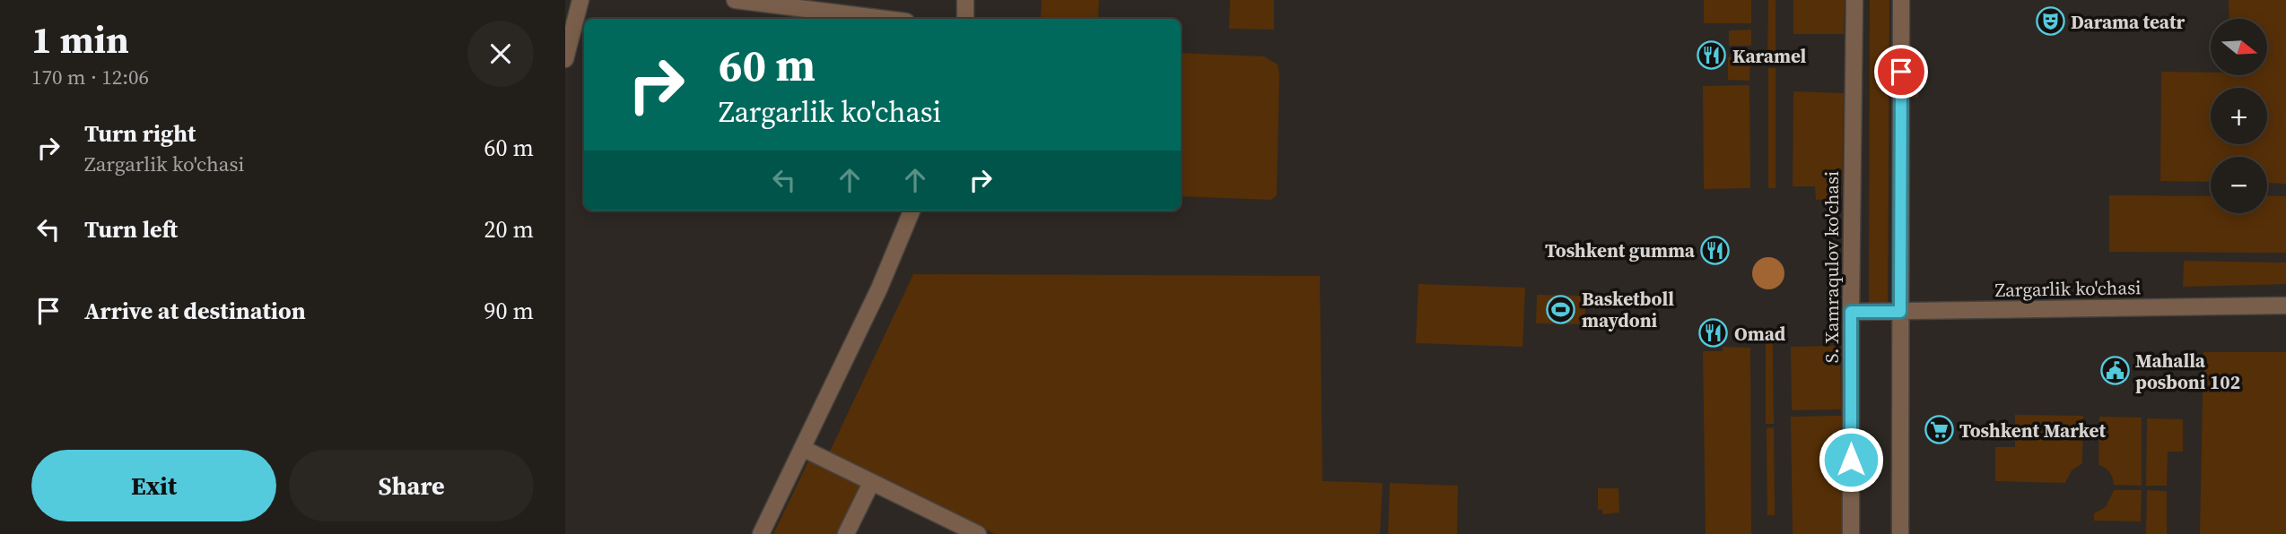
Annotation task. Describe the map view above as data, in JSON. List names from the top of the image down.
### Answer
{
  "streets": {
    "street": ["S. Xamraqulov ko'chasi", "Zargarlik ko'chasi"]
  },
  "crossings": [
    ["S. Xamraqulov ko'chasi", "Zargarlik ko'chasi"]
  ],
  "places": {
    "theatre": ["Darama teatr"],
    "restaurant": ["Karamel", "Toshkent gumma", "Omad"],
    "sports": ["Basketboll maydoni"],
    "public building": ["Mahalla posboni 102"],
    "supermarket": ["Toshkent Market"]
  },
  "north": "right",
  "page": {
    "heading": ["1 min", "170 m · 12:06"],
    "map_buttons": ["+", "−"],
    "turn": ["60 m", "Zargarlik ko'chasi"],
    "list": [
      {
        "name": "Turn right",
        "note": "Zargarlik ko'chasi",
        "value": "60 m"
      },
      {
        "name": "Turn left",
        "value": "20 m"
      },
      {
        "name": "Arrive at destination",
        "value": "90 m"
      }
    ],
    "buttons": ["Exit", "Share"]
  }
}
